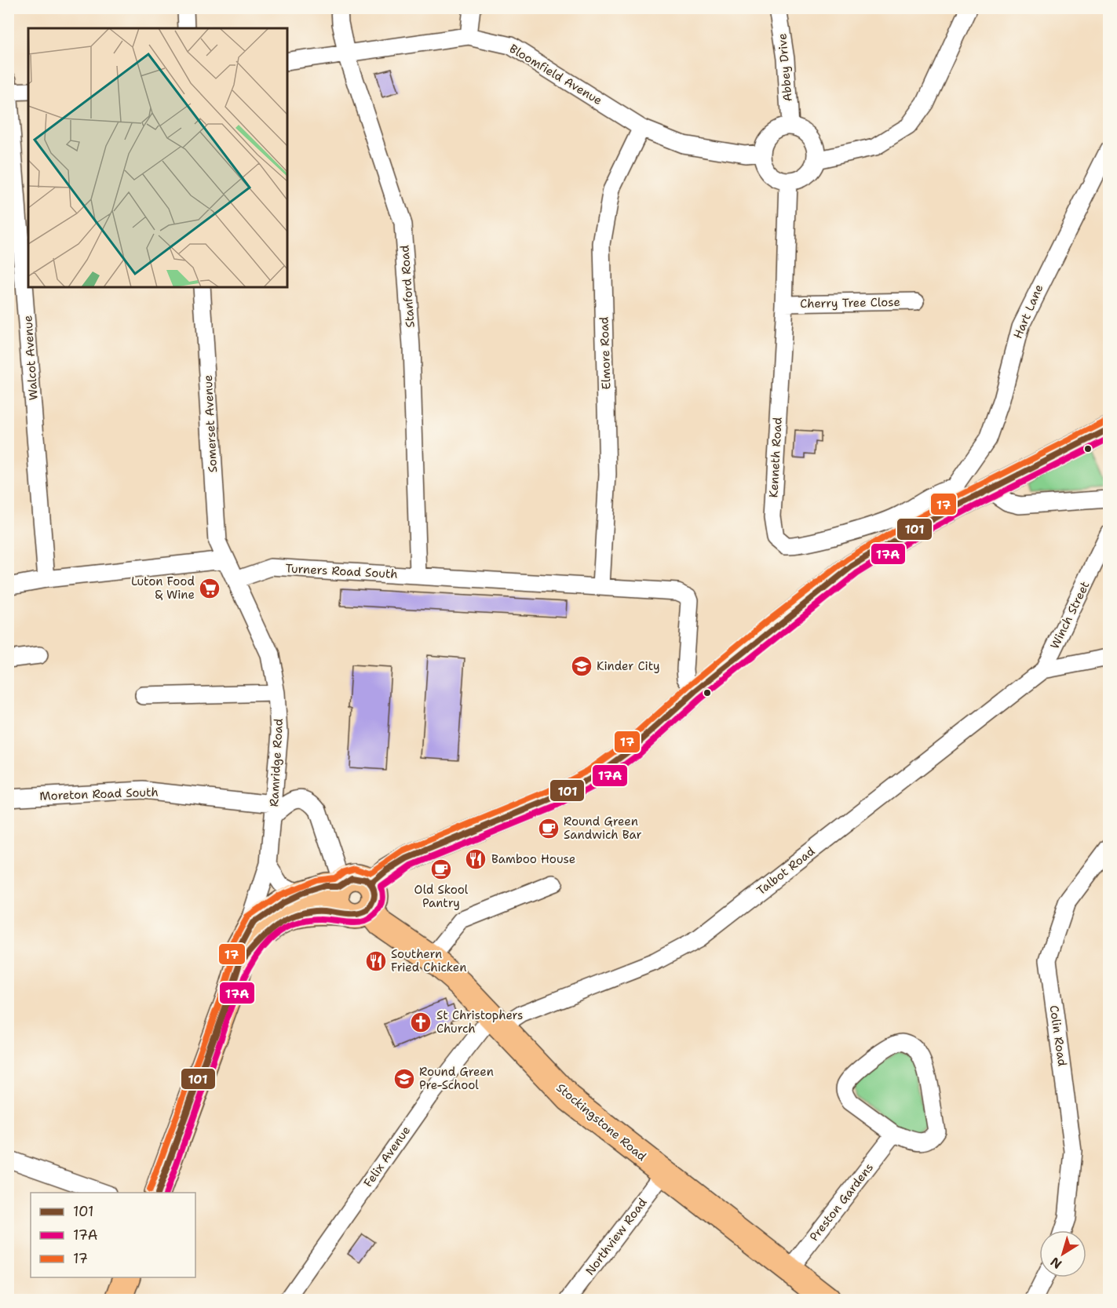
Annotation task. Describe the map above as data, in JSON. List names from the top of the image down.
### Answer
{
  "streets": {
    "main road": ["Stockingstone Road"],
    "street": [
      "Abbey Drive",
      "Bloomfield Avenue",
      "Stanford Road",
      "Cherry Tree Close",
      "Hart Lane",
      "Elmore Road",
      "Walcot Avenue",
      "Somerset Avenue",
      "Kenneth Road",
      "Turners Road South",
      "Winch Street",
      "Ramridge Road",
      "Moreton Road South",
      "Talbot Road",
      "Colin Road",
      "Felix Avenue",
      "Preston Gardens",
      "Northview Road"
    ]
  },
  "crossings": [
    ["Abbey Drive", "Bloomfield Avenue"],
    ["Abbey Drive", "Kenneth Road"],
    ["Bloomfield Avenue", "Stanford Road"],
    ["Bloomfield Avenue", "Elmore Road"],
    ["Bloomfield Avenue", "Kenneth Road"],
    ["Stanford Road", "Turners Road South"],
    ["Cherry Tree Close", "Kenneth Road"],
    ["Hart Lane", "Kenneth Road"],
    ["Elmore Road", "Turners Road South"],
    ["Somerset Avenue", "Ramridge Road"],
    ["Turners Road South", "Ramridge Road"],
    ["Winch Street", "Talbot Road"],
    ["Ramridge Road", "Moreton Road South"],
    ["Talbot Road", "Stockingstone Road"],
    ["Talbot Road", "Felix Avenue"],
    ["Stockingstone Road", "Felix Avenue"],
    ["Stockingstone Road", "Preston Gardens"],
    ["Stockingstone Road", "Northview Road"]
  ],
  "places": {
    "supermarket": ["Luton Food & Wine"],
    "school or university": ["Kinder City", "Round Green Pre-School"],
    "cafe": ["Round Green Sandwich Bar", "Old Skool Pantry"],
    "restaurant": ["Bamboo House", "Southern Fried Chicken"],
    "church": ["St Christophers Church"]
  },
  "lines": ["transit line 17", "transit line 101", "transit line 17A"],
  "legend": ["101", "17A", "17"],
  "north": "bottom left"
}
